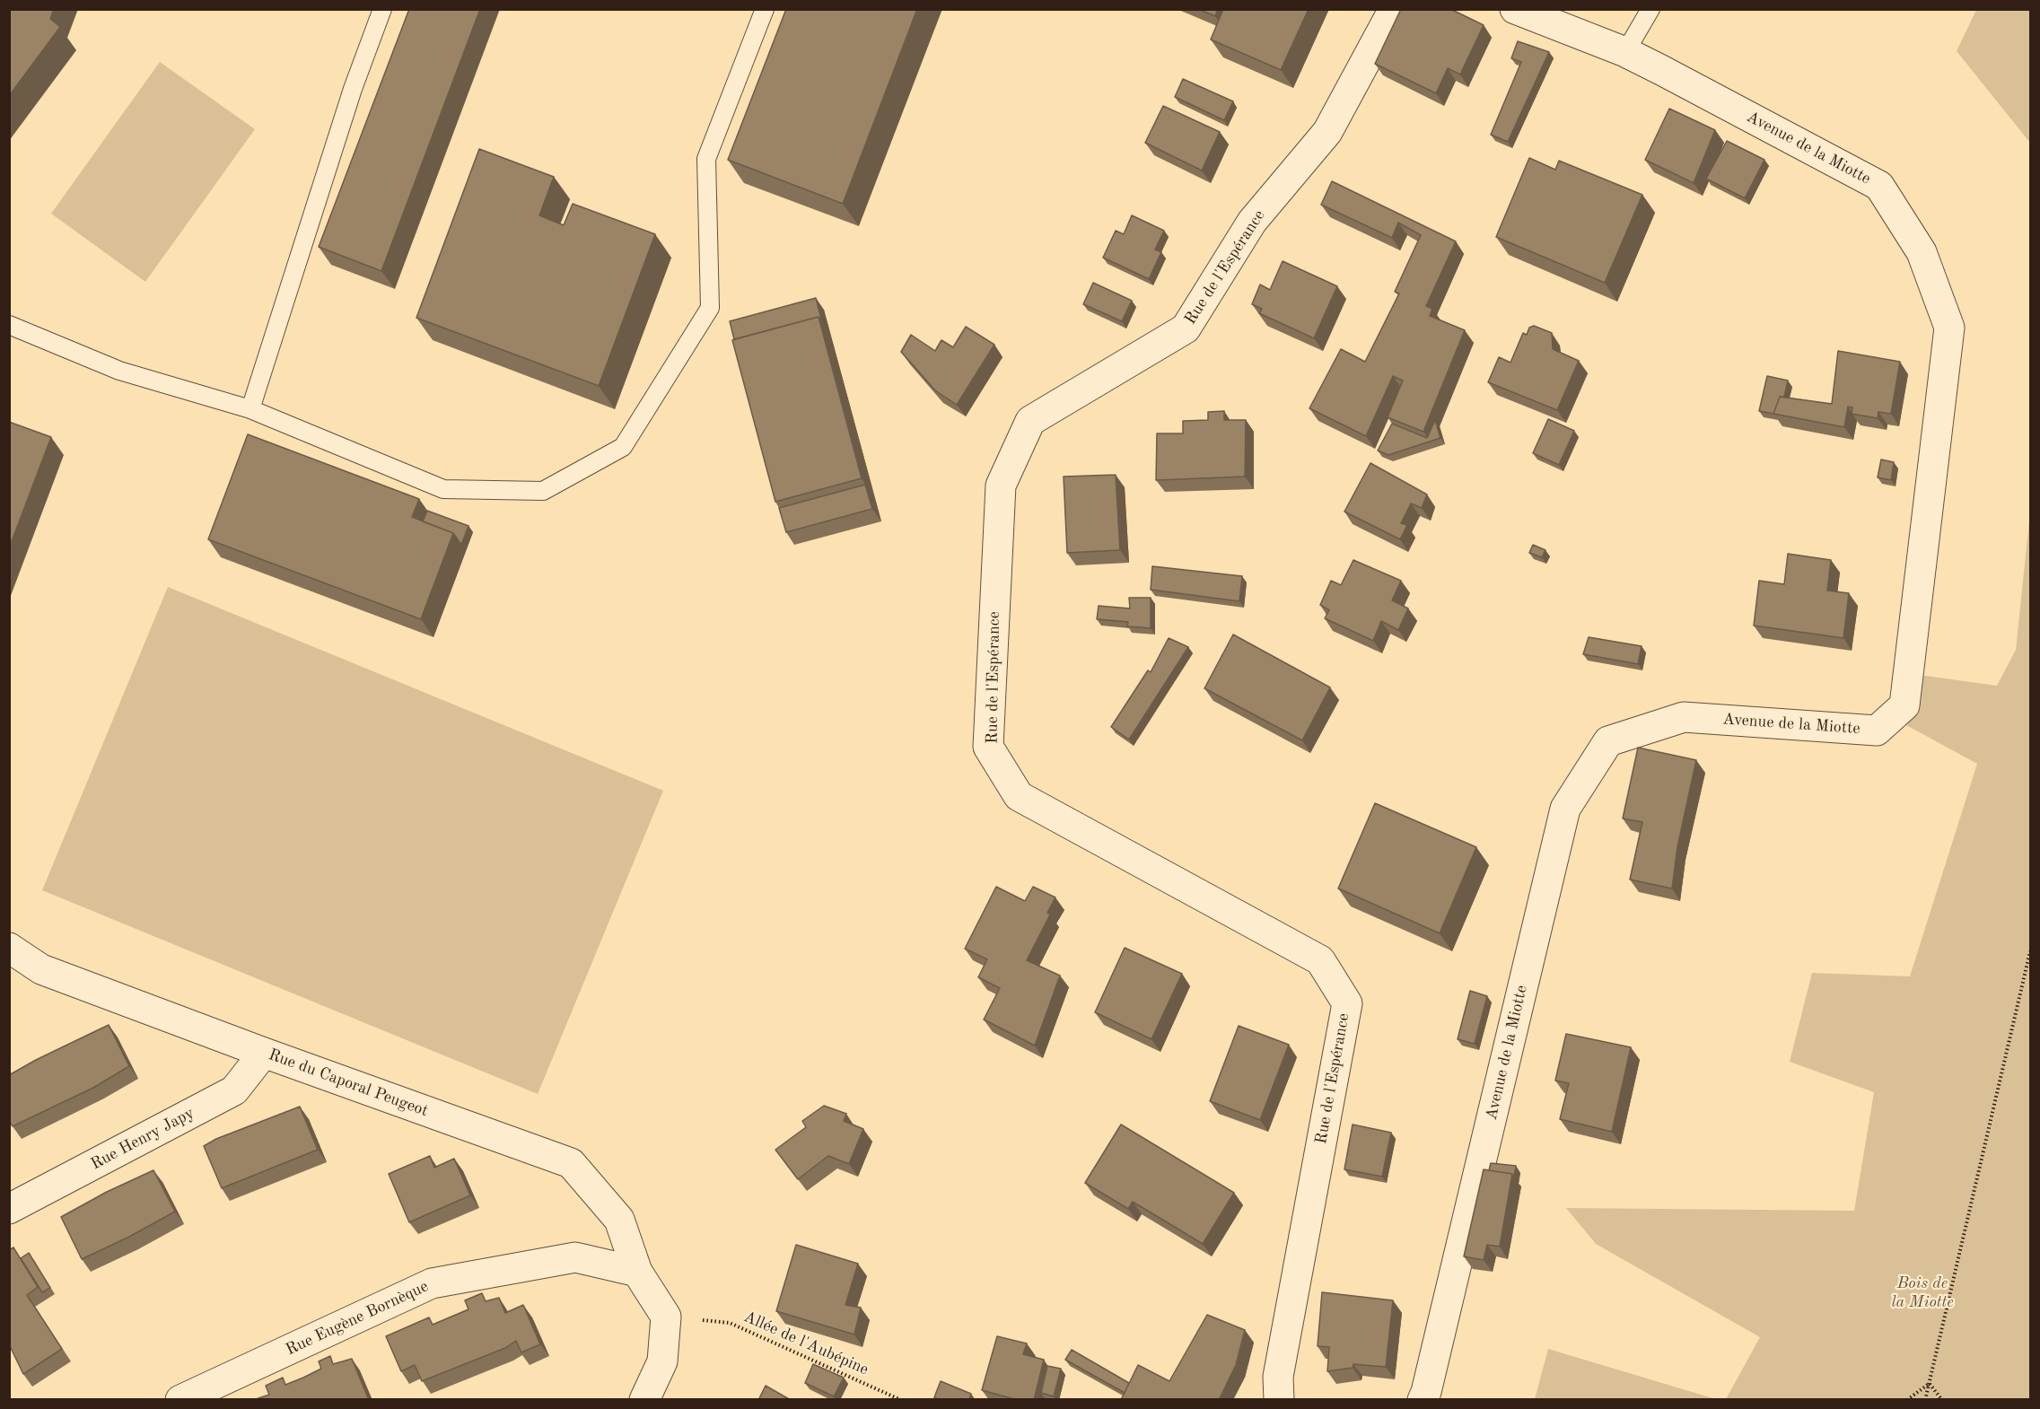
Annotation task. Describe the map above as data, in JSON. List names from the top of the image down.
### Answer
{
  "streets": {
    "street": [
      "Avenue de la Miotte",
      "Rue de l'Espérance",
      "Rue du Caporal Peugeot",
      "Rue Henry Japy",
      "Rue Eugène Bornèque"
    ],
    "path": ["Allée de l'Aubépine"]
  },
  "crossings": [
    ["Rue du Caporal Peugeot", "Rue Henry Japy"],
    ["Rue du Caporal Peugeot", "Rue Eugène Bornèque"],
    ["Rue du Caporal Peugeot", "Allée de l'Aubépine"]
  ],
  "parks": ["Bois de la Miotte"]
}
